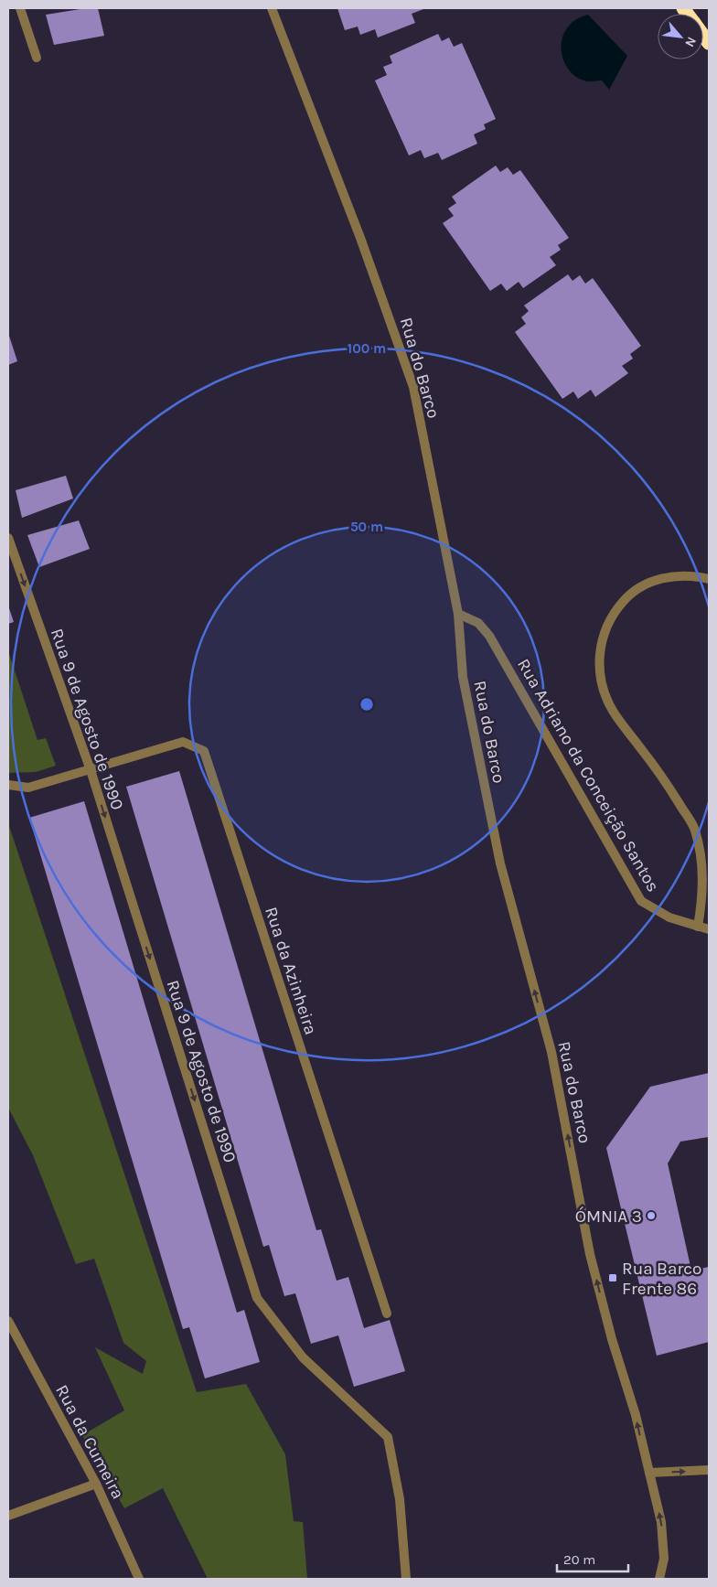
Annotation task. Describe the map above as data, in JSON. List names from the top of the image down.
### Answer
{
  "streets": {
    "street": [
      "Rua do Barco",
      "Rua 9 de Agosto de 1990",
      "Rua Adriano da Conceição Santos",
      "Rua da Azinheira",
      "Rua da Cumeira"
    ]
  },
  "crossings": [
    ["Rua do Barco", "Rua Adriano da Conceição Santos"],
    ["Rua 9 de Agosto de 1990", "Rua da Azinheira"]
  ],
  "one_way": ["Rua do Barco", "Rua 9 de Agosto de 1990"],
  "places": {
    "other": ["ÓMNIA 3"],
    "transit": ["Rua Barco Frente 86"]
  },
  "scale_bar": "20 m",
  "north": "bottom right",
  "rings": ["100 m", "50 m"]
}
